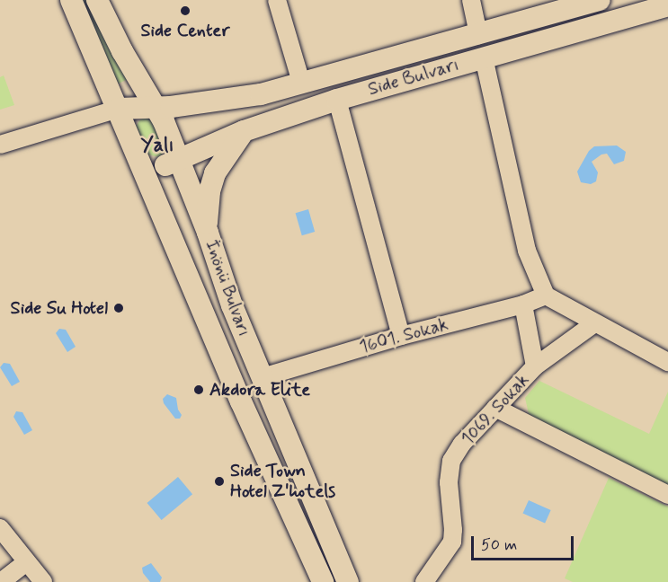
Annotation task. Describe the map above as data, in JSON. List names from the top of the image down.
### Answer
{
  "streets": {
    "main road": ["Side Bulvarı", "İnönü Bulvarı"],
    "street": ["1601. Sokak", "1069. Sokak"]
  },
  "crossings": [
    ["Side Bulvarı", "İnönü Bulvarı"],
    ["İnönü Bulvarı", "1601. Sokak"]
  ],
  "districts": ["Yalı"],
  "places": [
    "Side Center",
    "Side Su Hotel",
    "Akdora Elite",
    "Side Town Hotel Z'hotels"
  ],
  "scale_bar": "50 m"
}
